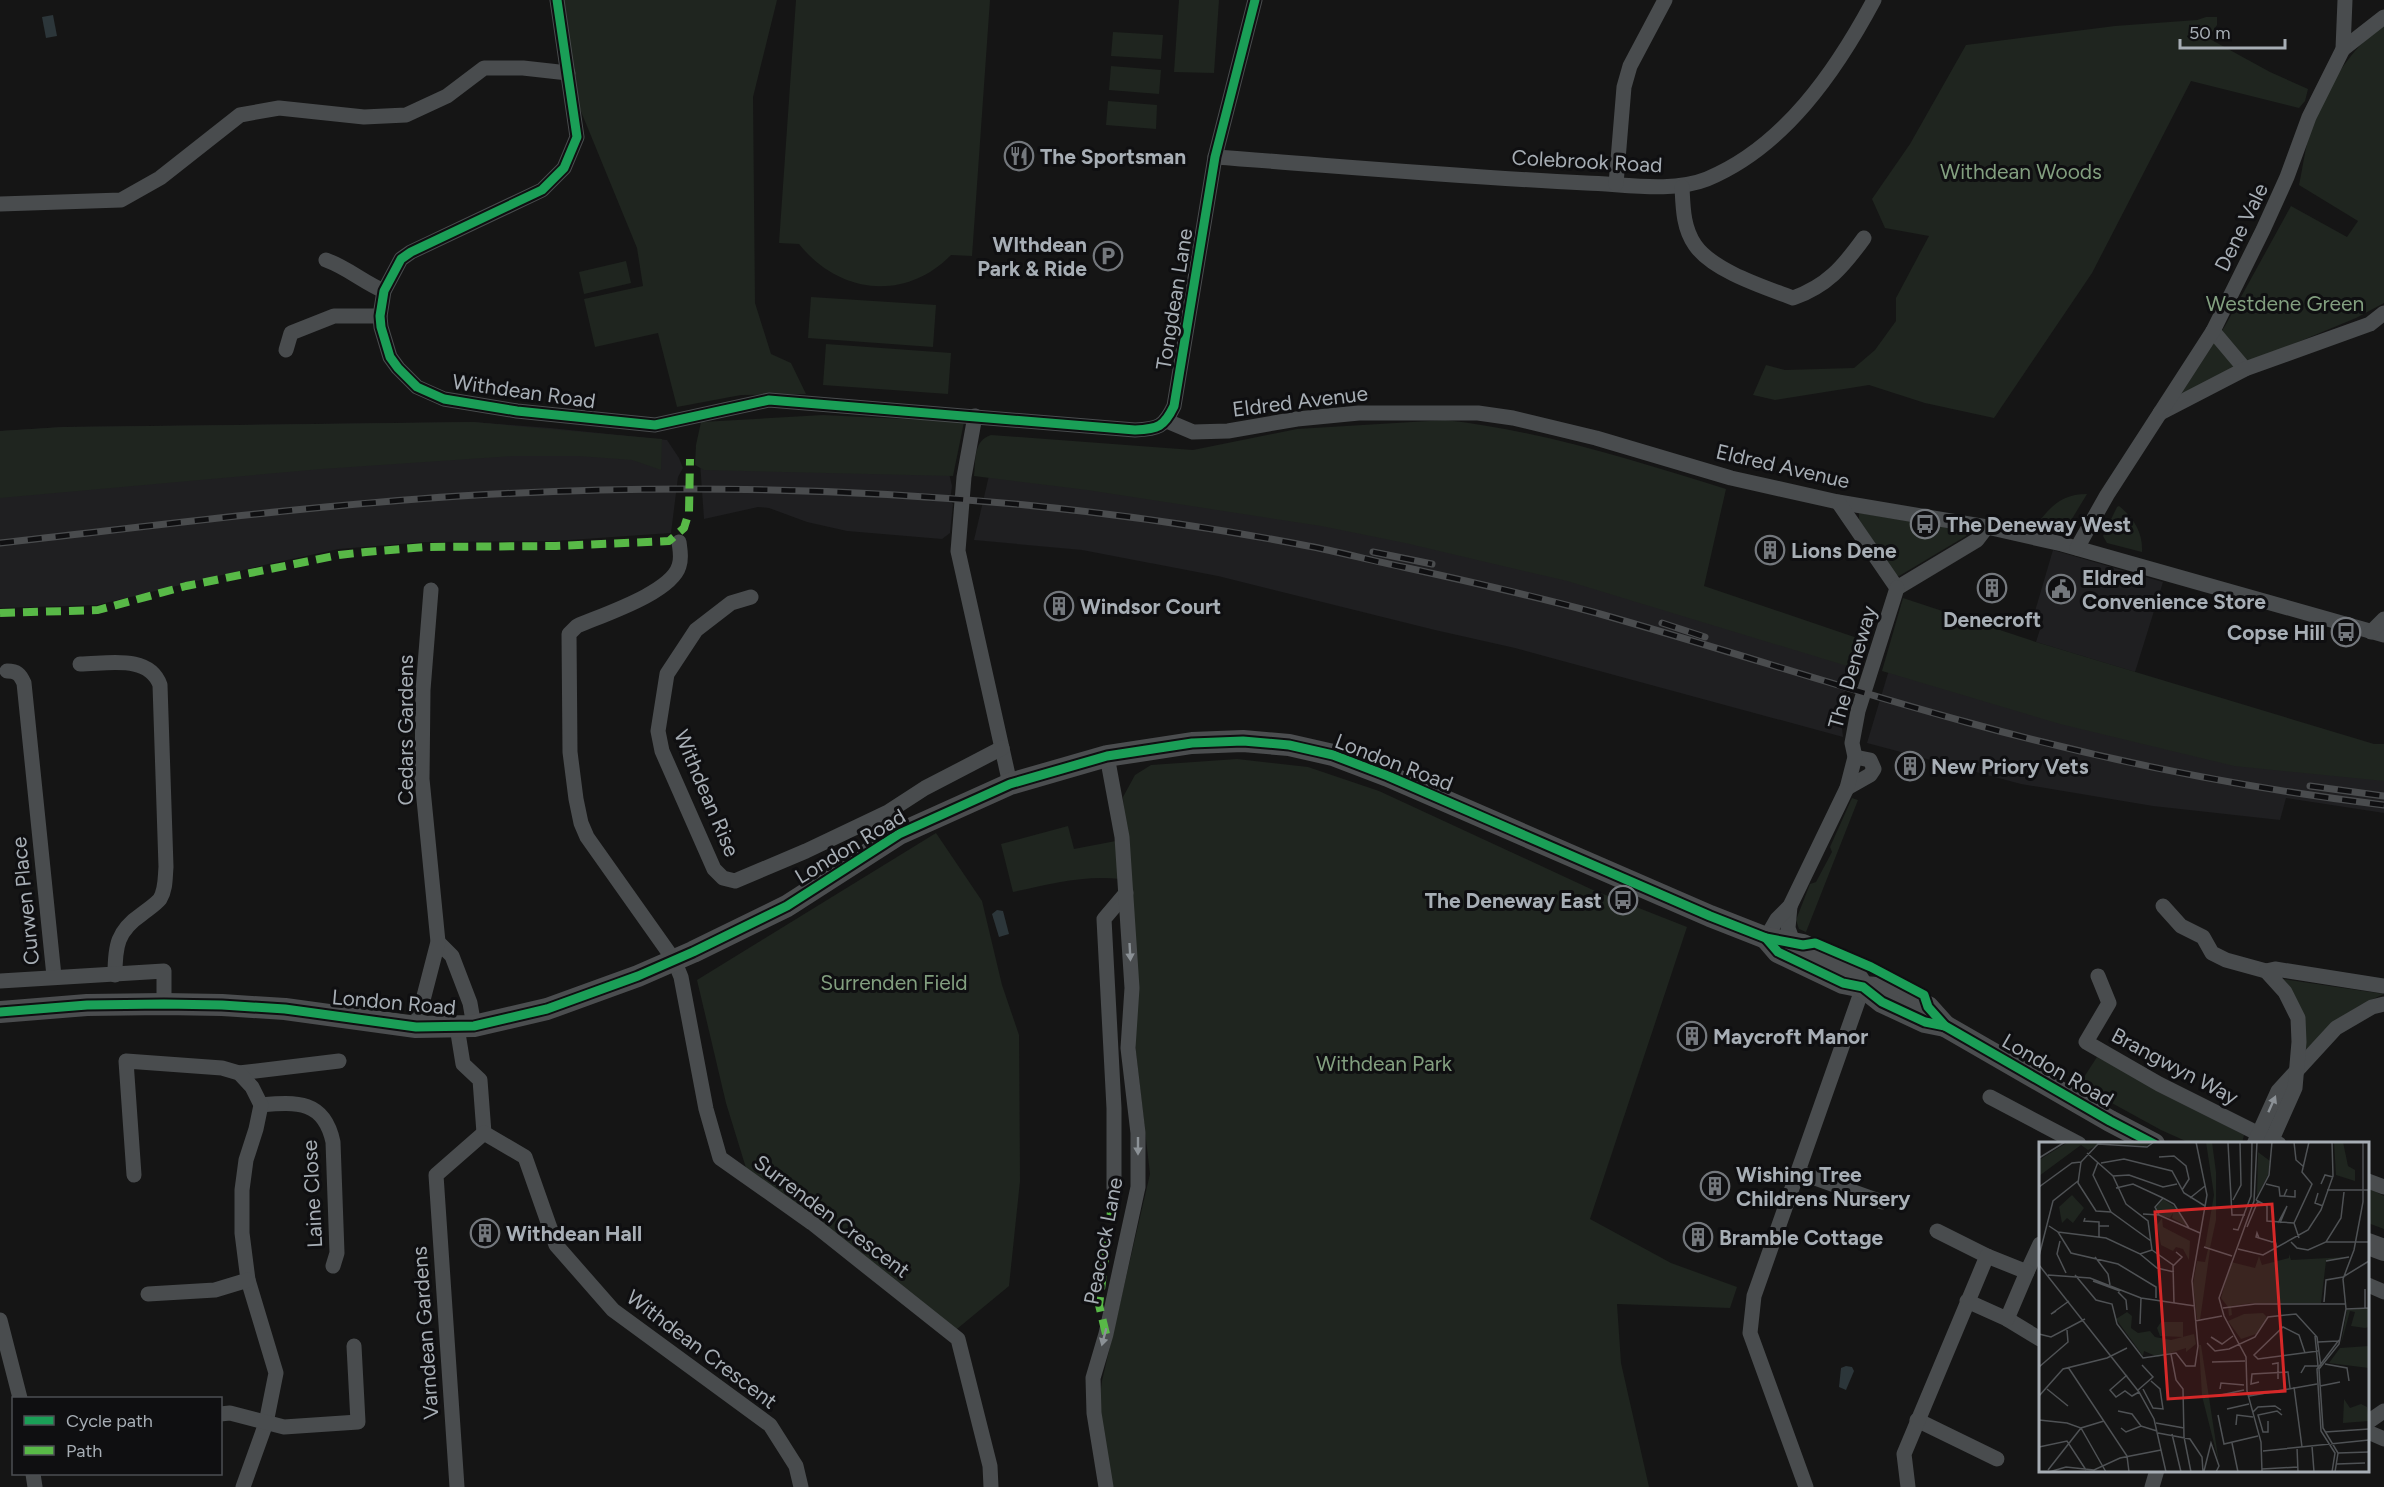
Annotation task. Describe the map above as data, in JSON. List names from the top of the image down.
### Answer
{
  "streets": {
    "highway": ["London Road"],
    "street": [
      "Colebrook Road",
      "Dene Vale",
      "Tongdean Lane",
      "Withdean Road",
      "Eldred Avenue",
      "The Deneway",
      "Cedars Gardens",
      "Withdean Rise",
      "Curwen Place",
      "Brangwyn Way",
      "Laine Close",
      "Surrenden Crescent",
      "Peacock Lane",
      "Varndean Gardens",
      "Withdean Crescent"
    ]
  },
  "crossings": [
    ["Colebrook Road", "Tongdean Lane"],
    ["Dene Vale", "Eldred Avenue"],
    ["Tongdean Lane", "Eldred Avenue"],
    ["Eldred Avenue", "The Deneway"],
    ["The Deneway", "London Road"],
    ["Cedars Gardens", "London Road"],
    ["London Road", "Surrenden Crescent"],
    ["London Road", "Peacock Lane"],
    ["Varndean Gardens", "Withdean Crescent"]
  ],
  "parks": [
    "Withdean Woods",
    "Westdene Green",
    "Surrenden Field",
    "Withdean Park"
  ],
  "places": {
    "restaurant": ["The Sportsman"],
    "parking": ["WIthdean Park & Ride"],
    "bus stop": ["The Deneway West", "Copse Hill", "The Deneway East"],
    "building": [
      "Lions Dene",
      "Denecroft",
      "Windsor Court",
      "New Priory Vets",
      "Maycroft Manor",
      "Wishing Tree Childrens Nursery",
      "Withdean Hall",
      "Bramble Cottage"
    ],
    "public building": ["Eldred Convenience Store"]
  },
  "legend": ["Cycle path", "Path"],
  "scale_bar": "50 m"
}
